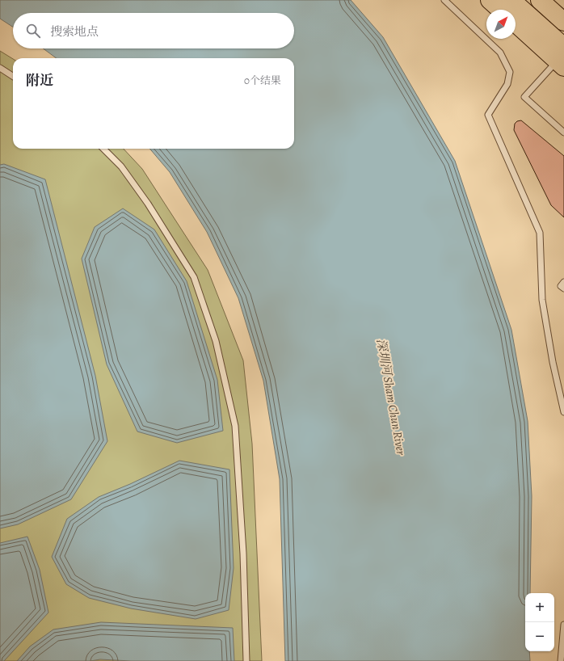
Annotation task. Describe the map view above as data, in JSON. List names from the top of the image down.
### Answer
{
  "water": ["深圳河 Sham Chun River"],
  "north": "top right",
  "page": {
    "search": "搜索地点",
    "heading": ["附近", "0个结果"],
    "map_buttons": ["+", "−"]
  }
}
